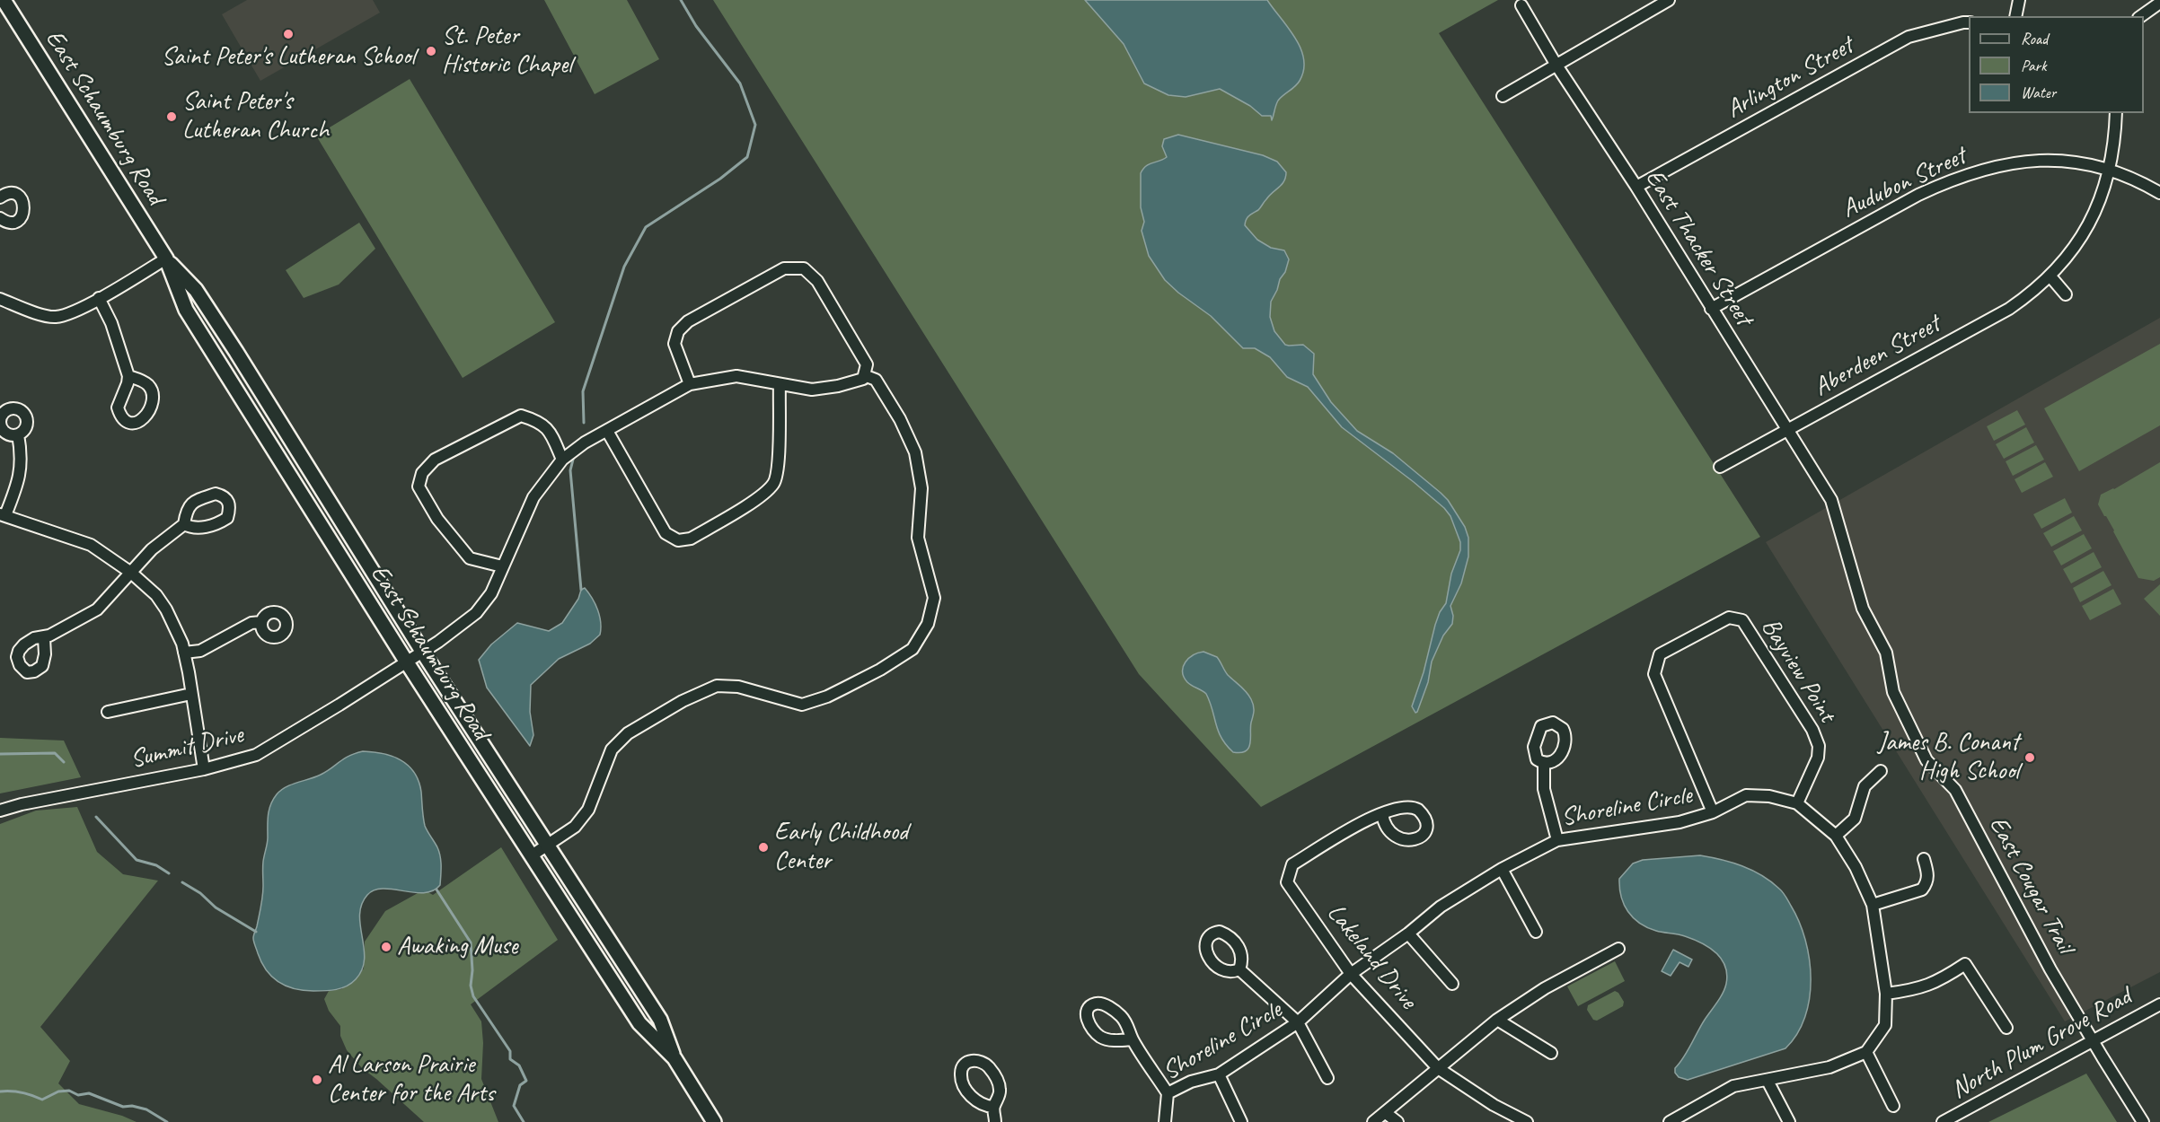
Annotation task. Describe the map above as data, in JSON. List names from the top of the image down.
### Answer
{
  "streets": {
    "main road": ["East Schaumburg Road"],
    "street": [
      "Arlington Street",
      "Audubon Street",
      "East Thacker Street",
      "Aberdeen Street",
      "Bayview Point",
      "Summit Drive",
      "Shoreline Circle",
      "East Cougar Trail",
      "Lakeland Drive",
      "North Plum Grove Road"
    ]
  },
  "crossings": [
    ["Arlington Street", "East Thacker Street"],
    ["East Schaumburg Road", "Summit Drive"],
    ["Audubon Street", "East Thacker Street"],
    ["Audubon Street", "Aberdeen Street"],
    ["East Thacker Street", "Aberdeen Street"],
    ["East Thacker Street", "East Cougar Trail"],
    ["Bayview Point", "Shoreline Circle"],
    ["Shoreline Circle", "Lakeland Drive"],
    ["East Cougar Trail", "North Plum Grove Road"]
  ],
  "places": [
    "Saint Peter's Lutheran School",
    "St. Peter Historic Chapel",
    "Saint Peter's Lutheran Church",
    "James B. Conant High School",
    "Early Childhood Center",
    "Awaking Muse",
    "Al Larson Prairie Center for the Arts"
  ],
  "legend": ["Road", "Park", "Water"]
}
